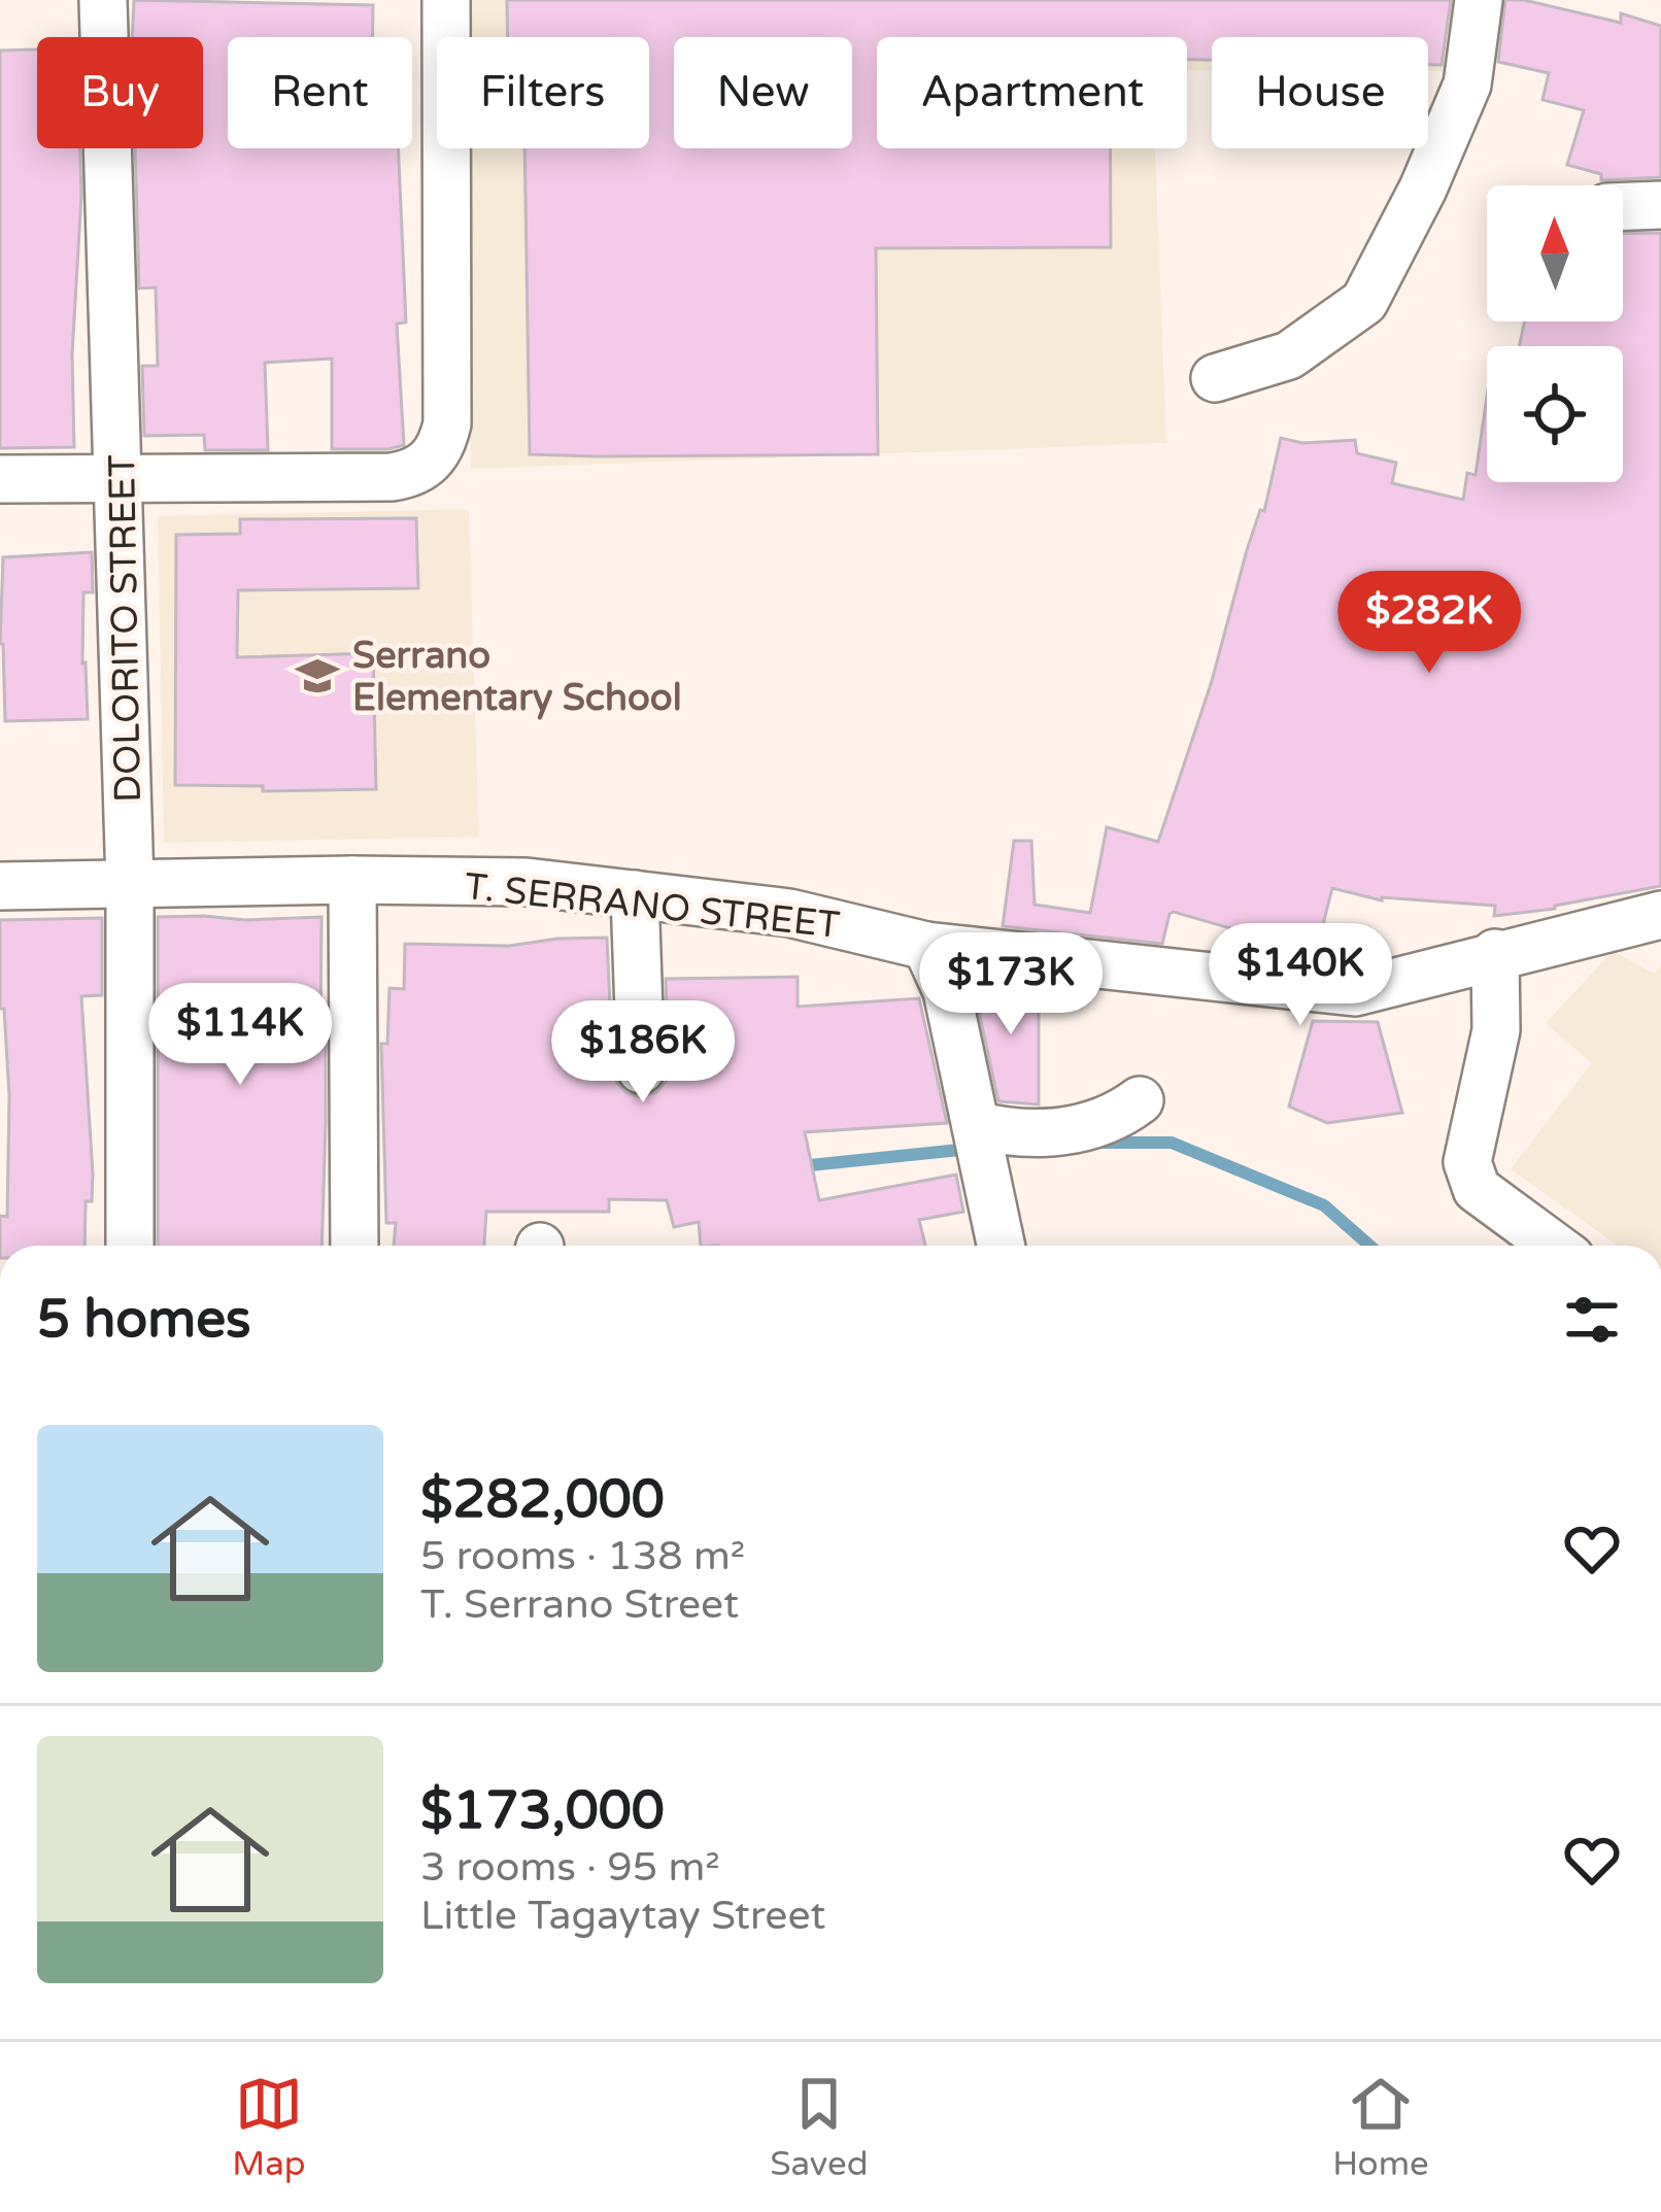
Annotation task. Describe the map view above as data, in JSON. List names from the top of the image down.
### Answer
{
  "streets": {
    "street": ["DOLORITO STREET", "T. SERRANO STREET"]
  },
  "crossings": [
    ["DOLORITO STREET", "T. SERRANO STREET"]
  ],
  "places": {
    "school or university": ["Serrano Elementary School"]
  },
  "north": "top",
  "page": {
    "chip": [
      "Buy",
      "Rent",
      "Filters",
      "New",
      "Apartment",
      "House"
    ],
    "price": [
      "$282K",
      "$140K",
      "$173K",
      "$114K",
      "$186K"
    ],
    "heading": "5 homes",
    "list": [
      {
        "name": "$282,000",
        "note": "5 rooms · 138 m² · T. Serrano Street"
      },
      {
        "name": "$173,000",
        "note": "3 rooms · 95 m² · Little Tagaytay Street"
      }
    ],
    "tabs": ["Map", "Saved", "Home"]
  }
}
